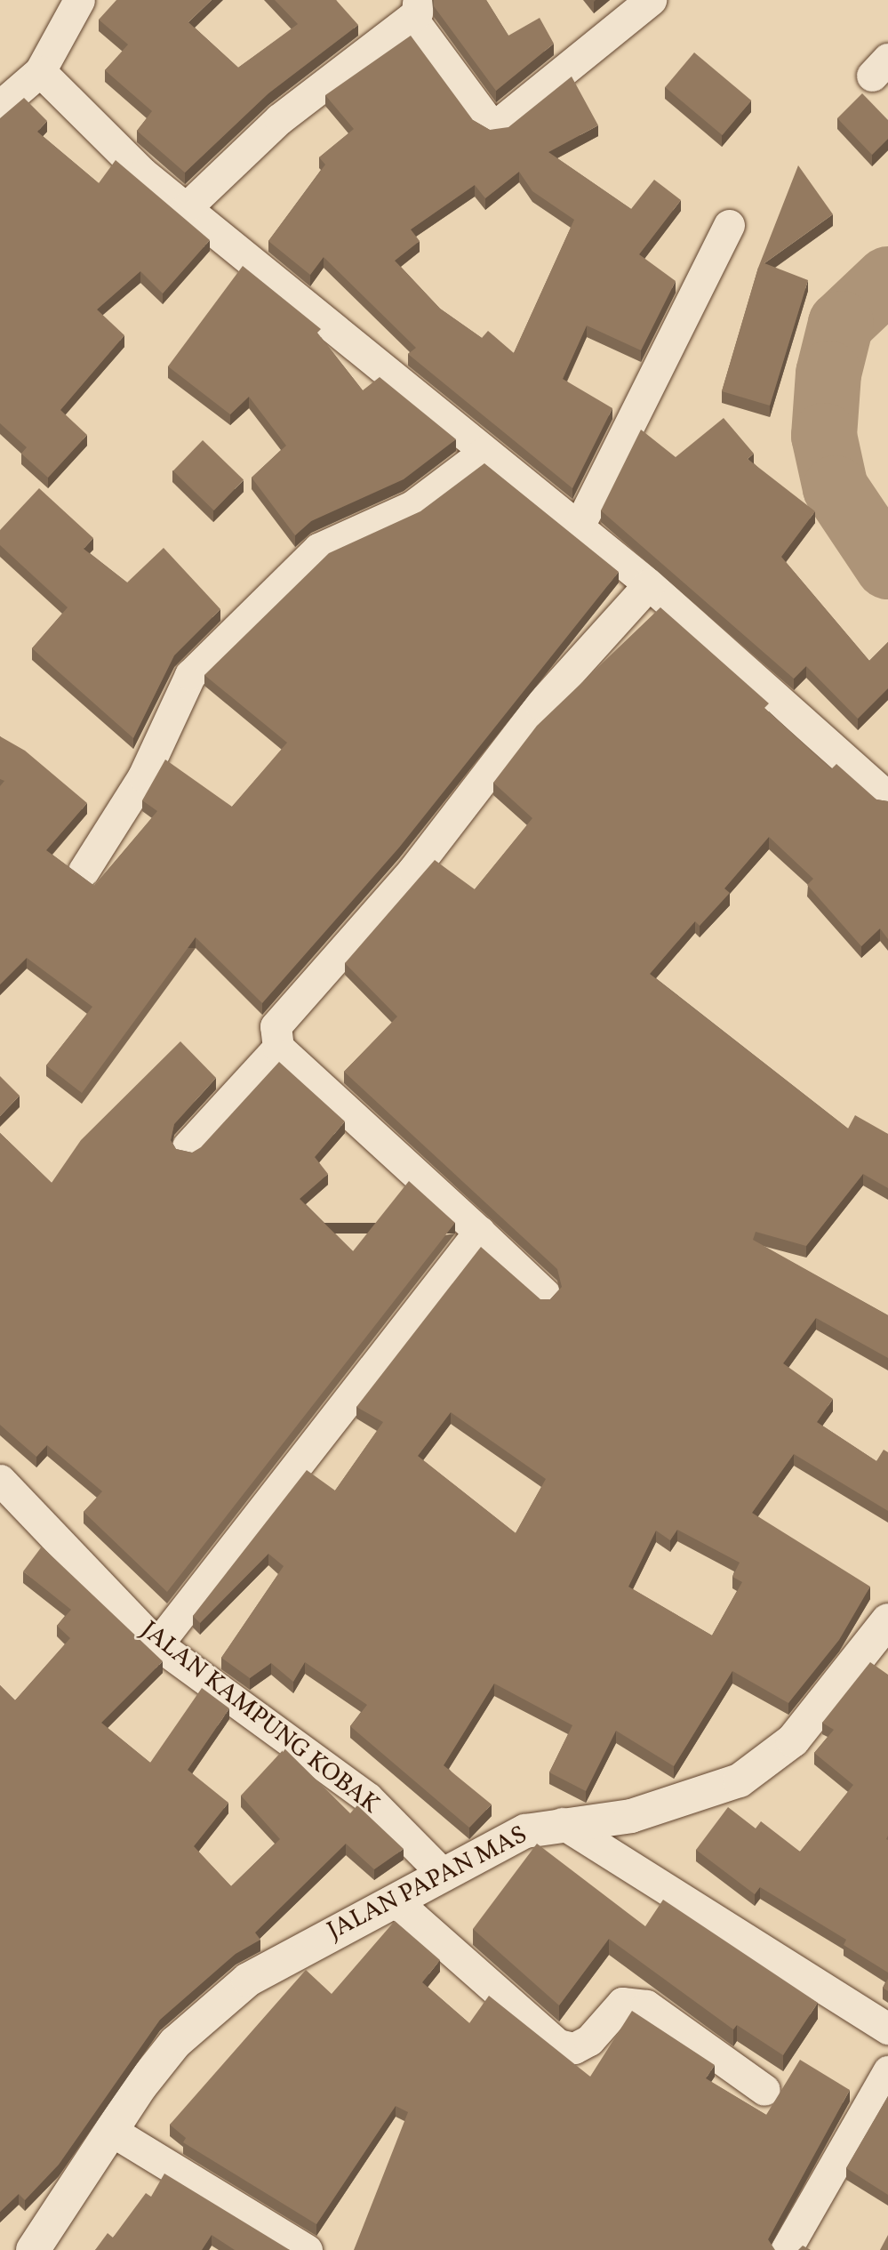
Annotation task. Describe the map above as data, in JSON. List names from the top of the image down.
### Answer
{
  "streets": {
    "street": ["JALAN KAMPUNG KOBAK", "JALAN PAPAN MAS"]
  },
  "crossings": [
    ["JALAN KAMPUNG KOBAK", "JALAN PAPAN MAS"]
  ]
}
